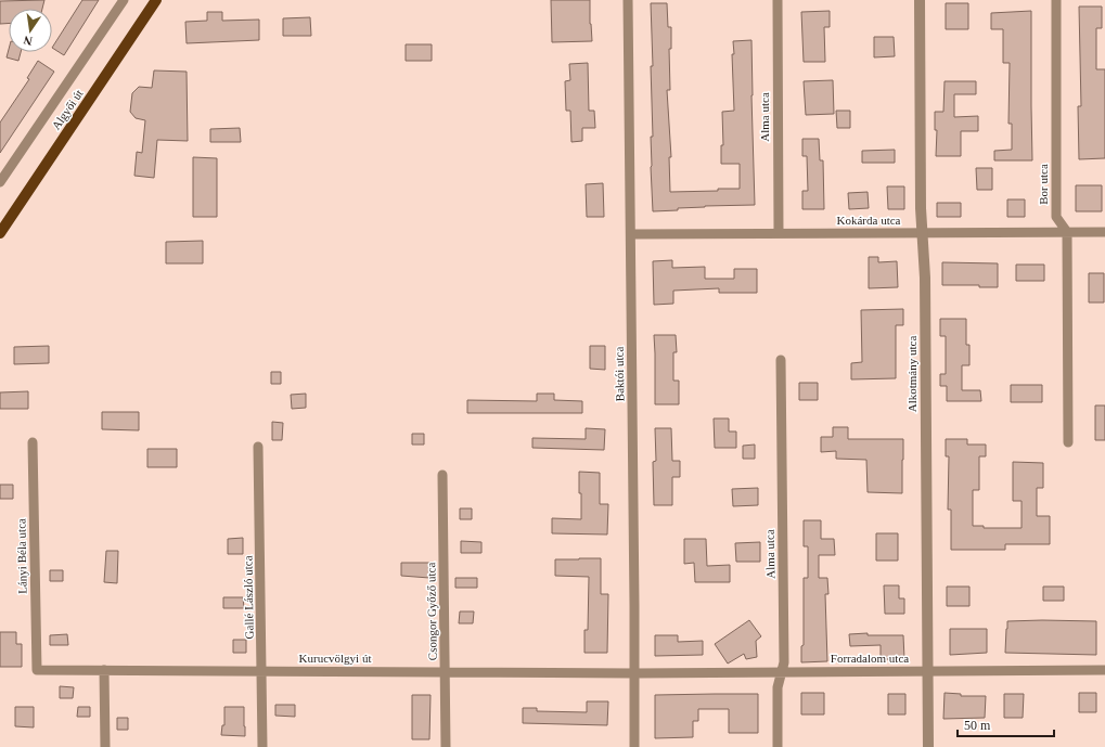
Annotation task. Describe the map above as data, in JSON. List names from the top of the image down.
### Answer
{
  "streets": {
    "main road": ["Algyői út"],
    "street": [
      "Alma utca",
      "Bor utca",
      "Kokárda utca",
      "Baktói utca",
      "Alkotmány utca",
      "Lányi Béla utca",
      "Gallé László utca",
      "Csongor Győző utca",
      "Kurucvölgyi út",
      "Forradalom utca"
    ]
  },
  "crossings": [
    ["Alma utca", "Kokárda utca"],
    ["Alma utca", "Forradalom utca"],
    ["Bor utca", "Kokárda utca"],
    ["Kokárda utca", "Baktói utca"],
    ["Kokárda utca", "Alkotmány utca"],
    ["Baktói utca", "Kurucvölgyi út"],
    ["Baktói utca", "Forradalom utca"],
    ["Alkotmány utca", "Forradalom utca"],
    ["Lányi Béla utca", "Kurucvölgyi út"],
    ["Gallé László utca", "Kurucvölgyi út"],
    ["Csongor Győző utca", "Kurucvölgyi út"],
    ["Kurucvölgyi út", "Forradalom utca"]
  ],
  "scale_bar": "50 m",
  "north": "bottom"
}
